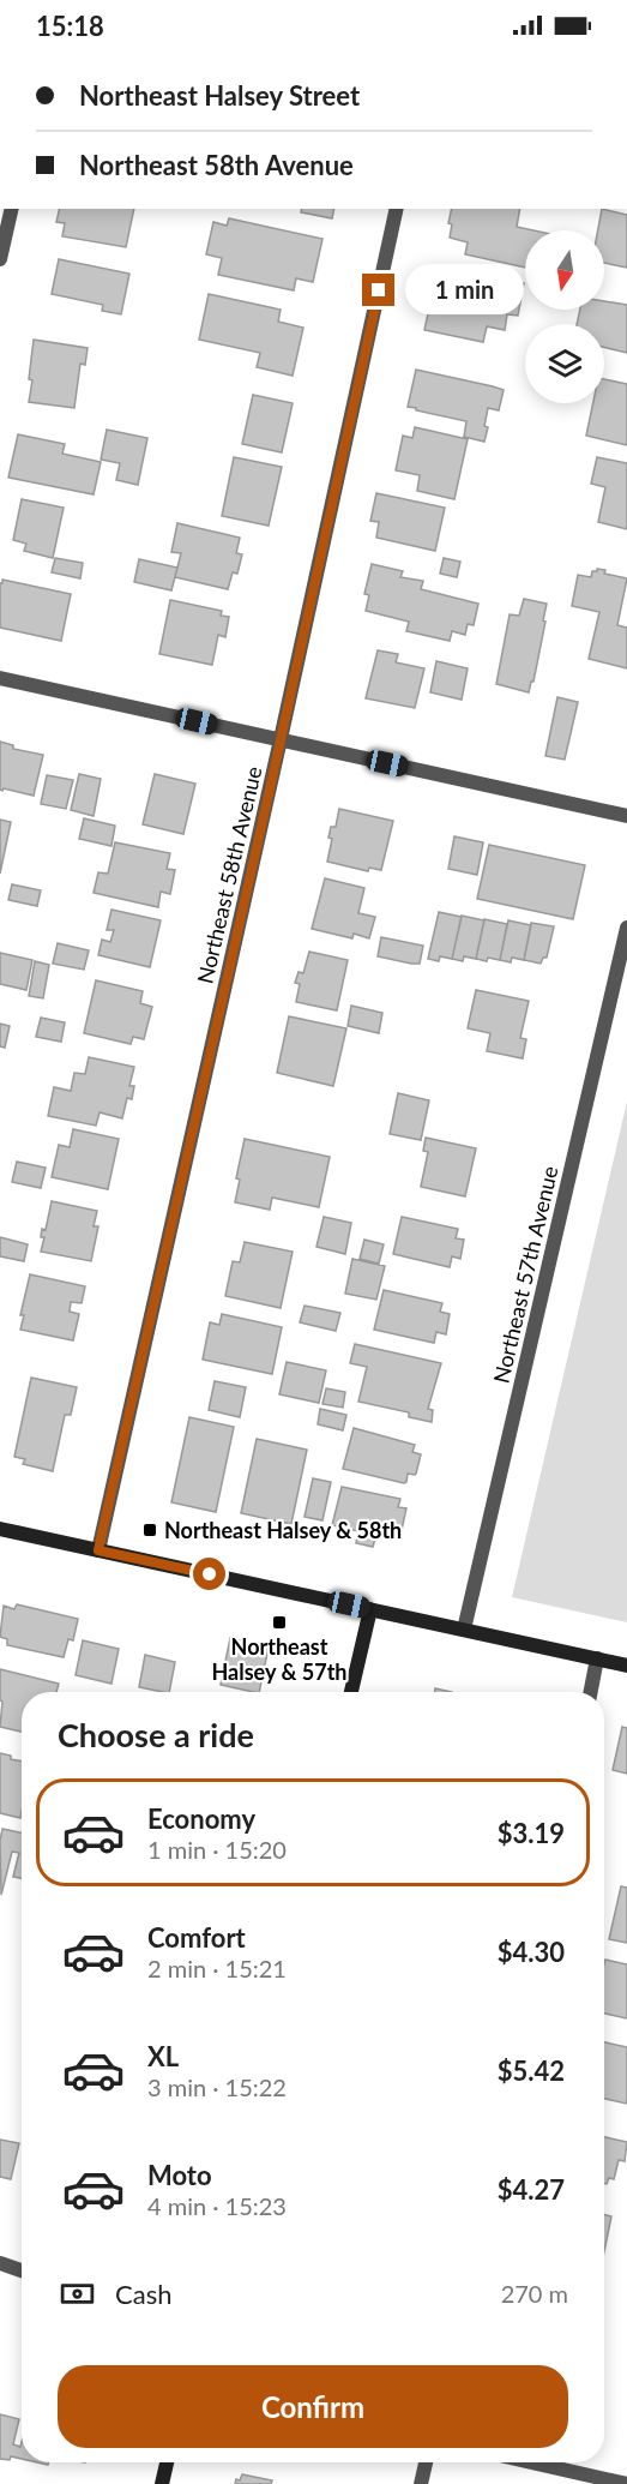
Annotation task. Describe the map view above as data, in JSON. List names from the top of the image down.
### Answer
{
  "streets": {
    "street": ["Northeast 58th Avenue", "Northeast 57th Avenue"]
  },
  "places": {
    "transit": ["Northeast Halsey & 58th", "Northeast Halsey & 57th"]
  },
  "north": "bottom",
  "page": {
    "status": "15:18",
    "banner": ["Northeast Halsey Street", "Northeast 58th Avenue"],
    "bubble": "1 min",
    "heading": "Choose a ride",
    "list": [
      {
        "name": "Economy",
        "note": "1 min · 15:20",
        "value": "$3.19"
      },
      {
        "name": "Comfort",
        "note": "2 min · 15:21",
        "value": "$4.30"
      },
      {
        "name": "XL",
        "note": "3 min · 15:22",
        "value": "$5.42"
      },
      {
        "name": "Moto",
        "note": "4 min · 15:23",
        "value": "$4.27"
      }
    ],
    "pay": ["Cash", "270 m"],
    "buttons": "Confirm"
  }
}
